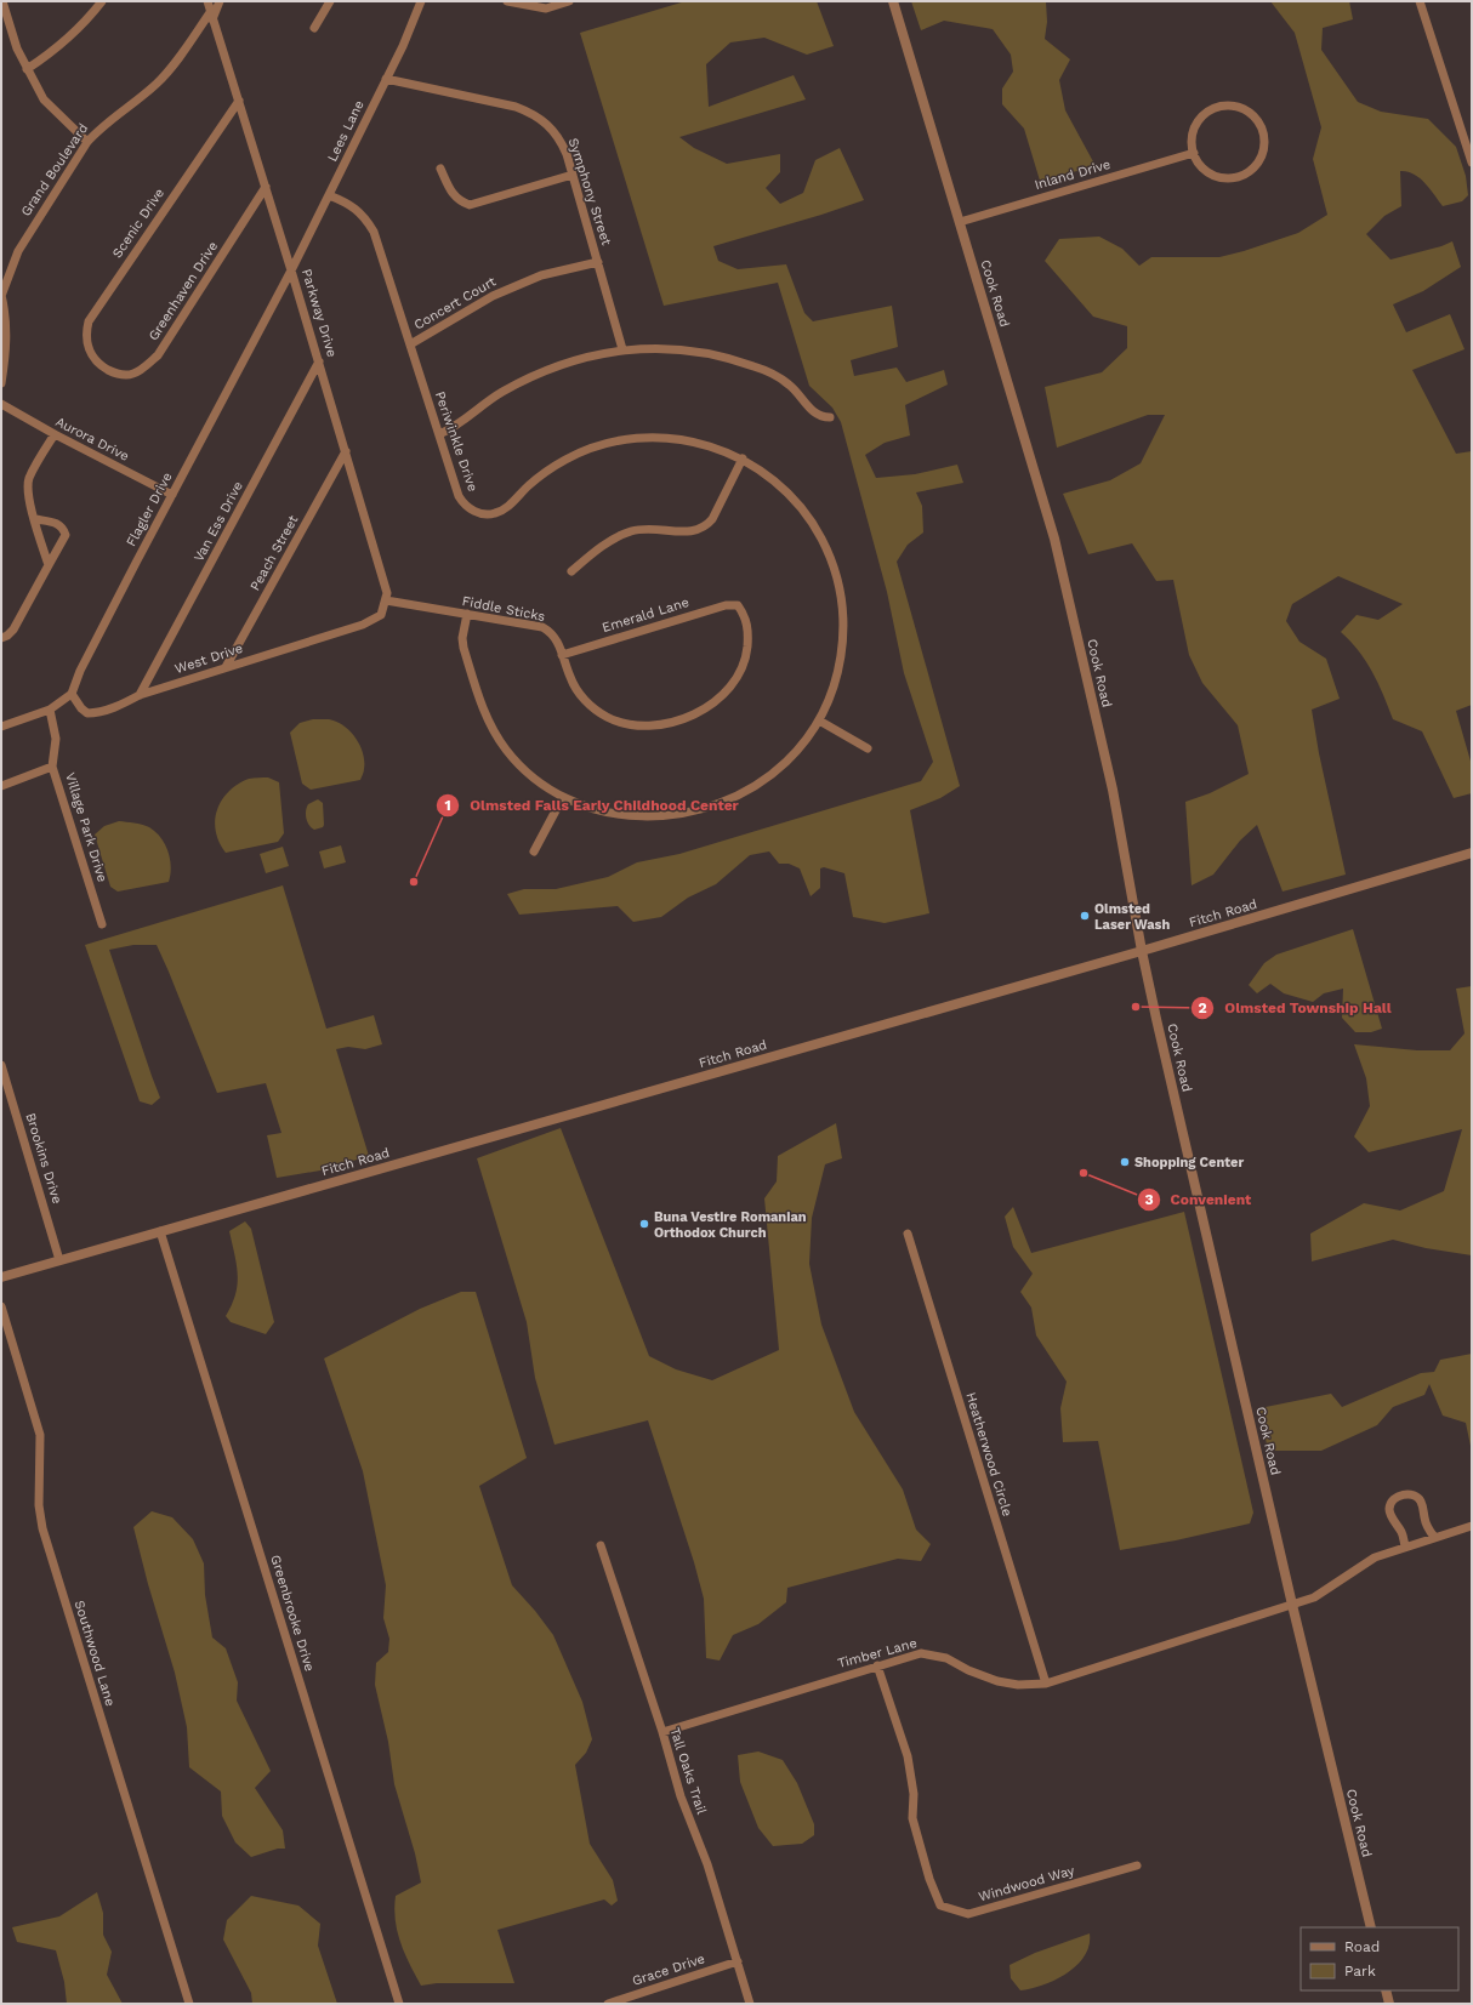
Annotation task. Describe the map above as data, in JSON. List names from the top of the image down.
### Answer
{
  "streets": {
    "street": [
      "Lees Lane",
      "Grand Boulevard",
      "Inland Drive",
      "Symphony Street",
      "Scenic Drive",
      "Greenhaven Drive",
      "Cook Road",
      "Concert Court",
      "Parkway Drive",
      "Aurora Drive",
      "Periwinkle Drive",
      "Flagler Drive",
      "Van Ess Drive",
      "Peach Street",
      "Fiddle Sticks",
      "Emerald Lane",
      "West Drive",
      "Village Park Drive",
      "Fitch Road",
      "Brookins Drive",
      "Heatherwood Circle",
      "Greenbrooke Drive",
      "Southwood Lane",
      "Timber Lane",
      "Tall Oaks Trail",
      "Windwood Way",
      "Grace Drive"
    ]
  },
  "crossings": [
    ["Lees Lane", "Symphony Street"],
    ["Lees Lane", "Parkway Drive"],
    ["Lees Lane", "Periwinkle Drive"],
    ["Lees Lane", "Flagler Drive"],
    ["Grand Boulevard", "Parkway Drive"],
    ["Inland Drive", "Cook Road"],
    ["Symphony Street", "Concert Court"],
    ["Scenic Drive", "Greenhaven Drive"],
    ["Scenic Drive", "Parkway Drive"],
    ["Greenhaven Drive", "Parkway Drive"],
    ["Cook Road", "Fitch Road"],
    ["Cook Road", "Timber Lane"],
    ["Concert Court", "Periwinkle Drive"],
    ["Parkway Drive", "Flagler Drive"],
    ["Parkway Drive", "Van Ess Drive"],
    ["Parkway Drive", "Peach Street"],
    ["Parkway Drive", "Fiddle Sticks"],
    ["Parkway Drive", "West Drive"],
    ["Aurora Drive", "Flagler Drive"],
    ["Periwinkle Drive", "Fiddle Sticks"],
    ["Flagler Drive", "West Drive"],
    ["Van Ess Drive", "West Drive"],
    ["Peach Street", "West Drive"],
    ["Fiddle Sticks", "Emerald Lane"],
    ["Fiddle Sticks", "West Drive"],
    ["Fitch Road", "Brookins Drive"],
    ["Fitch Road", "Greenbrooke Drive"],
    ["Heatherwood Circle", "Timber Lane"],
    ["Timber Lane", "Tall Oaks Trail"],
    ["Timber Lane", "Windwood Way"],
    ["Tall Oaks Trail", "Grace Drive"]
  ],
  "places": [
    "Olmsted Falls Early Childhood Center",
    "Olmsted Laser Wash",
    "Olmsted Township Hall",
    "Shopping Center",
    "Convenient",
    "Buna Vestire Romanian Orthodox Church"
  ],
  "legend": ["Road", "Park"]
}
